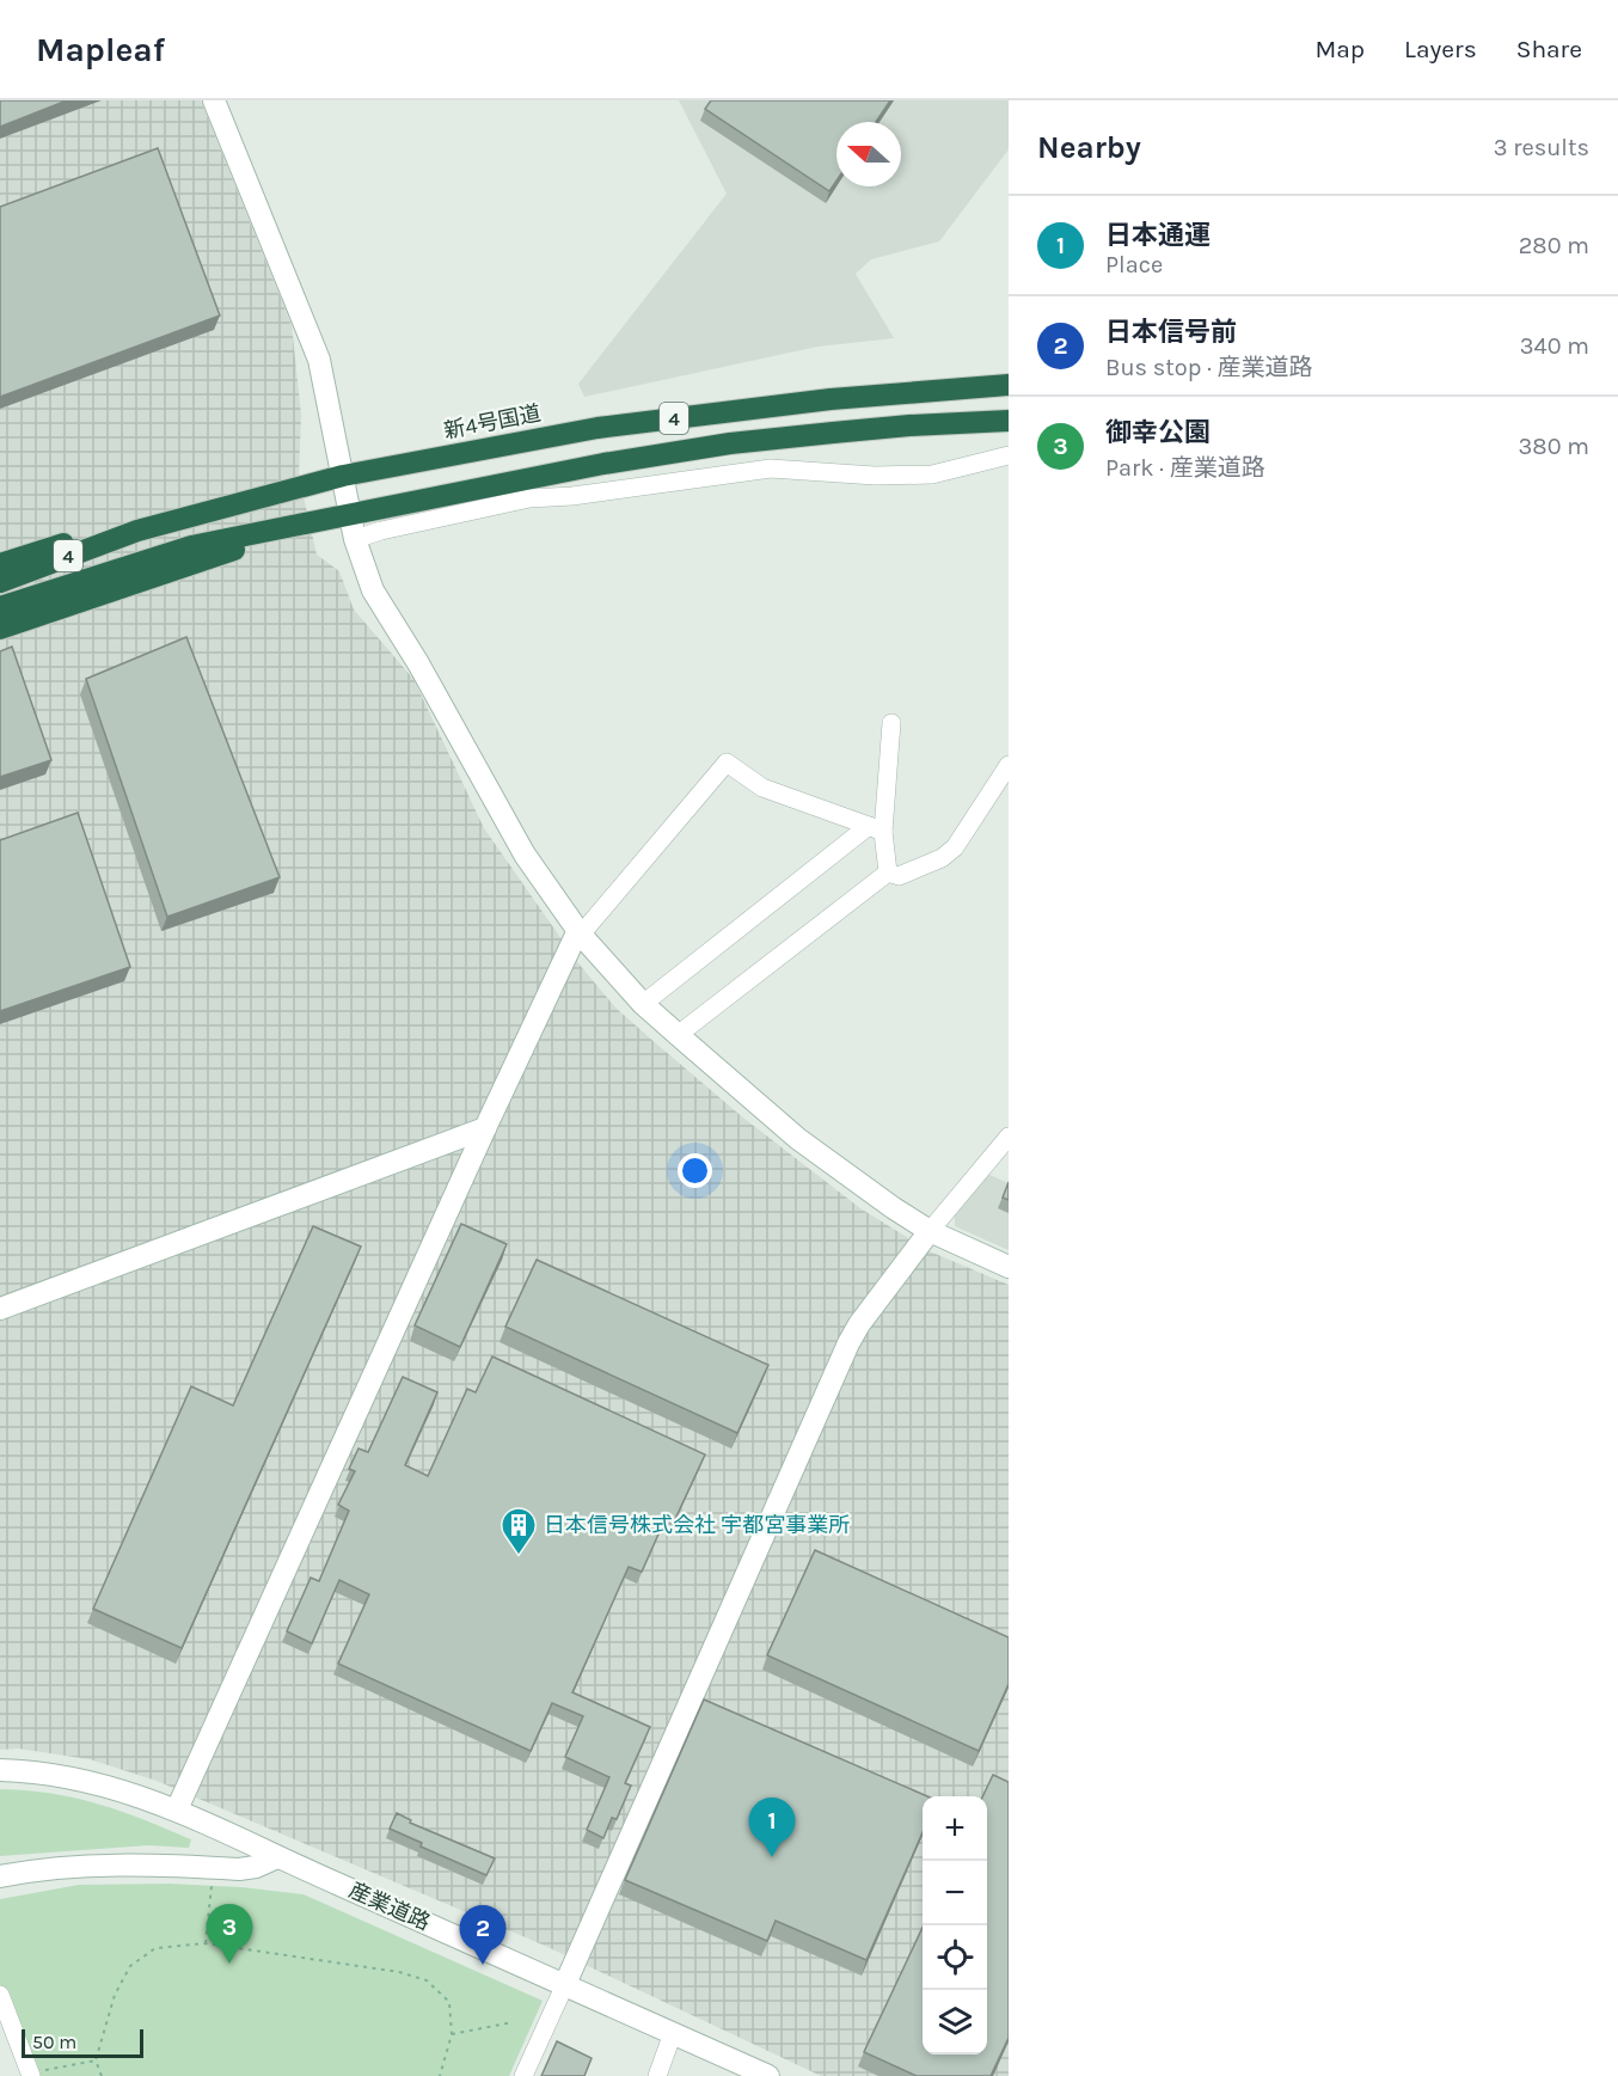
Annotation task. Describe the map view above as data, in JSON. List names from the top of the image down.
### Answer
{
  "streets": {
    "highway": ["4", "新4号国道"],
    "street": ["産業道路"]
  },
  "places": {
    "building": ["日本信号株式会社 宇都宮事業所"]
  },
  "scale_bar": "50 m",
  "north": "left",
  "page": {
    "header": "Mapleaf",
    "nav": ["Map", "Layers", "Share"],
    "heading": ["Nearby", "3 results"],
    "list": [
      {
        "mark": "1",
        "name": "日本通運",
        "note": "Place",
        "value": "280 m"
      },
      {
        "mark": "2",
        "name": "日本信号前",
        "note": "Bus stop · 産業道路",
        "value": "340 m"
      },
      {
        "mark": "3",
        "name": "御幸公園",
        "note": "Park · 産業道路",
        "value": "380 m"
      }
    ],
    "map_buttons": ["+", "−"],
    "pins": ["1", "3", "2"],
    "scale": "50 m"
  }
}
